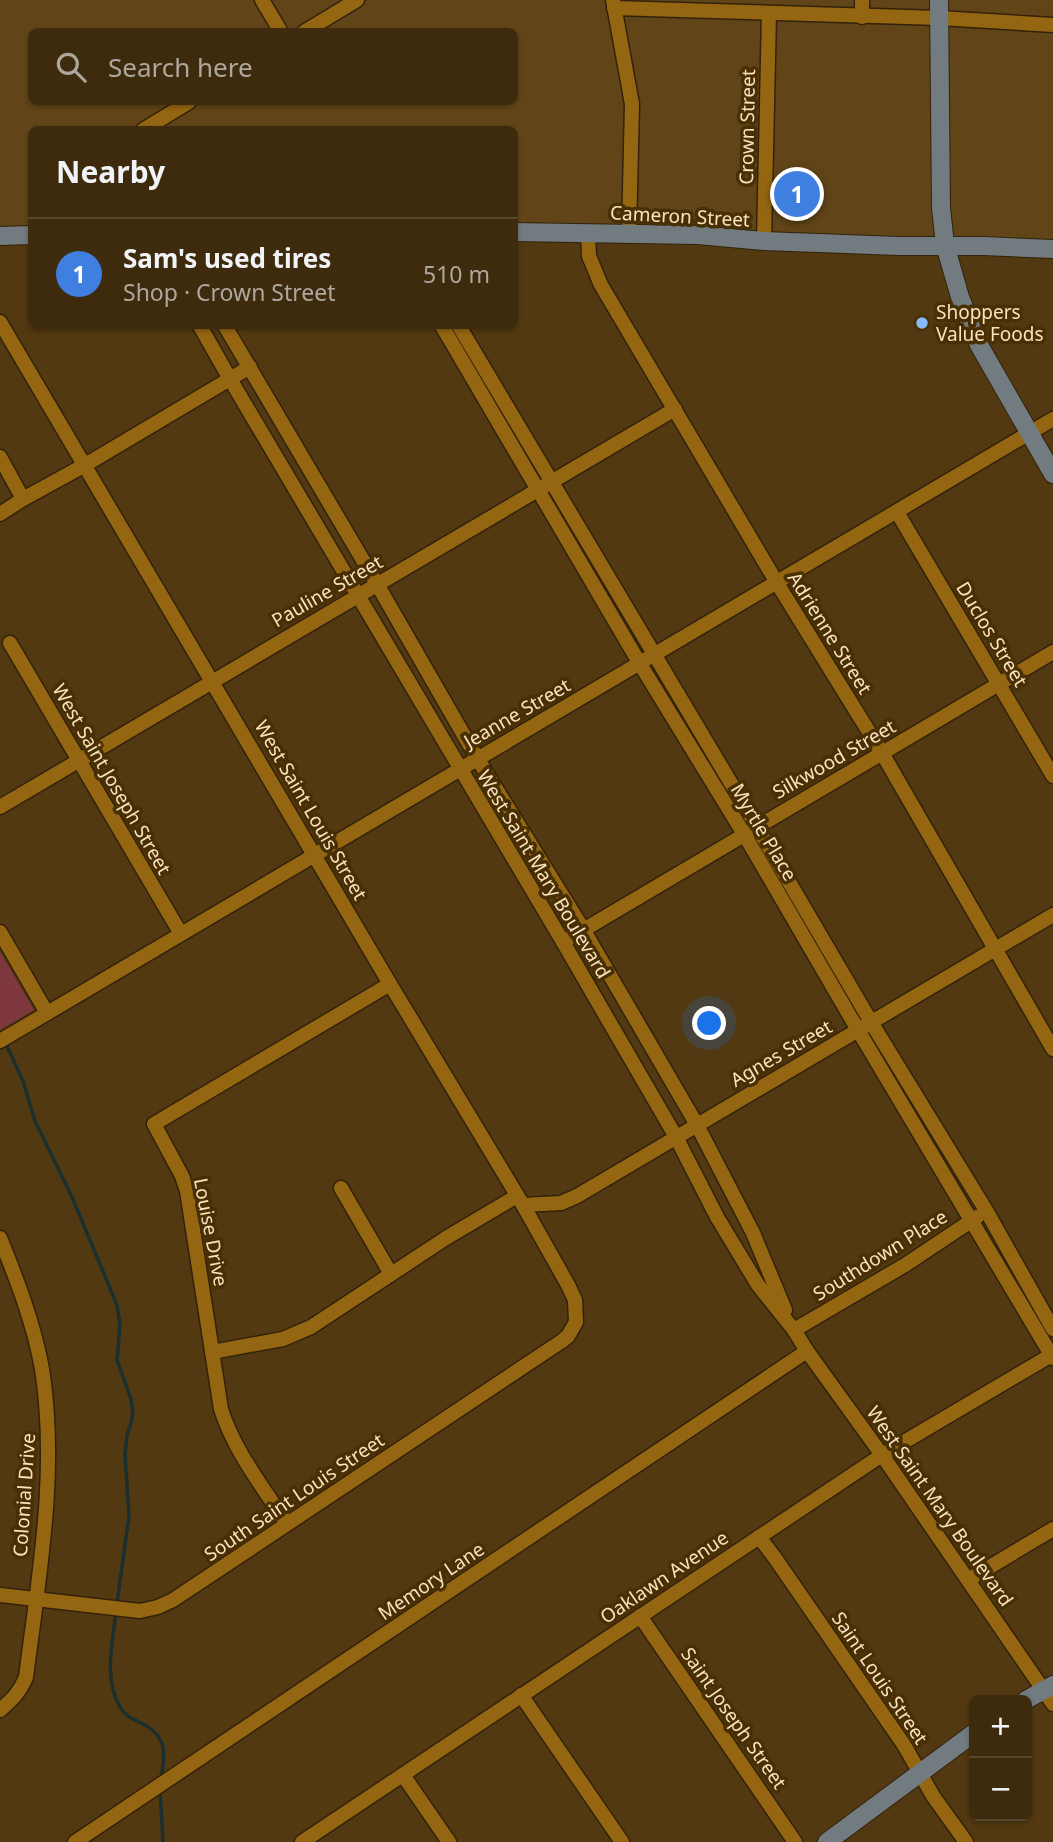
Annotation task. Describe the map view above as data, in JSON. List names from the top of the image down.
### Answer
{
  "streets": {
    "main road": ["Cameron Street"],
    "street": [
      "Crown Street",
      "Pauline Street",
      "Adrienne Street",
      "Duclos Street",
      "Jeanne Street",
      "Silkwood Street",
      "West Saint Joseph Street",
      "West Saint Louis Street",
      "Myrtle Place",
      "West Saint Mary Boulevard",
      "Agnes Street",
      "Louise Drive",
      "Southdown Place",
      "Colonial Drive",
      "South Saint Louis Street",
      "Oaklawn Avenue",
      "Memory Lane",
      "Saint Louis Street",
      "Saint Joseph Street"
    ]
  },
  "crossings": [
    ["Crown Street", "Cameron Street"],
    ["Cameron Street", "Adrienne Street"],
    ["Pauline Street", "Adrienne Street"],
    ["Pauline Street", "West Saint Joseph Street"],
    ["Pauline Street", "West Saint Louis Street"],
    ["Pauline Street", "Myrtle Place"],
    ["Pauline Street", "West Saint Mary Boulevard"],
    ["Adrienne Street", "Jeanne Street"],
    ["Adrienne Street", "Silkwood Street"],
    ["Adrienne Street", "Agnes Street"],
    ["Duclos Street", "Jeanne Street"],
    ["Duclos Street", "Silkwood Street"],
    ["Jeanne Street", "West Saint Joseph Street"],
    ["Jeanne Street", "West Saint Louis Street"],
    ["Jeanne Street", "Myrtle Place"],
    ["Jeanne Street", "West Saint Mary Boulevard"],
    ["Silkwood Street", "Myrtle Place"],
    ["Silkwood Street", "West Saint Mary Boulevard"],
    ["West Saint Louis Street", "Agnes Street"],
    ["West Saint Louis Street", "Louise Drive"],
    ["West Saint Louis Street", "South Saint Louis Street"],
    ["Myrtle Place", "Agnes Street"],
    ["Myrtle Place", "Southdown Place"],
    ["Myrtle Place", "Oaklawn Avenue"],
    ["West Saint Mary Boulevard", "Agnes Street"],
    ["West Saint Mary Boulevard", "Southdown Place"],
    ["West Saint Mary Boulevard", "Oaklawn Avenue"],
    ["West Saint Mary Boulevard", "Memory Lane"],
    ["Agnes Street", "Louise Drive"],
    ["Louise Drive", "South Saint Louis Street"],
    ["Colonial Drive", "South Saint Louis Street"],
    ["Oaklawn Avenue", "Saint Louis Street"],
    ["Oaklawn Avenue", "Saint Joseph Street"]
  ],
  "places": ["Shoppers Value Foods"],
  "page": {
    "search": "Search here",
    "heading": "Nearby",
    "pins": "1",
    "list": [
      {
        "mark": "1",
        "name": "Sam's used tires",
        "note": "Shop · Crown Street",
        "value": "510 m"
      }
    ],
    "map_buttons": ["+", "−"]
  }
}
